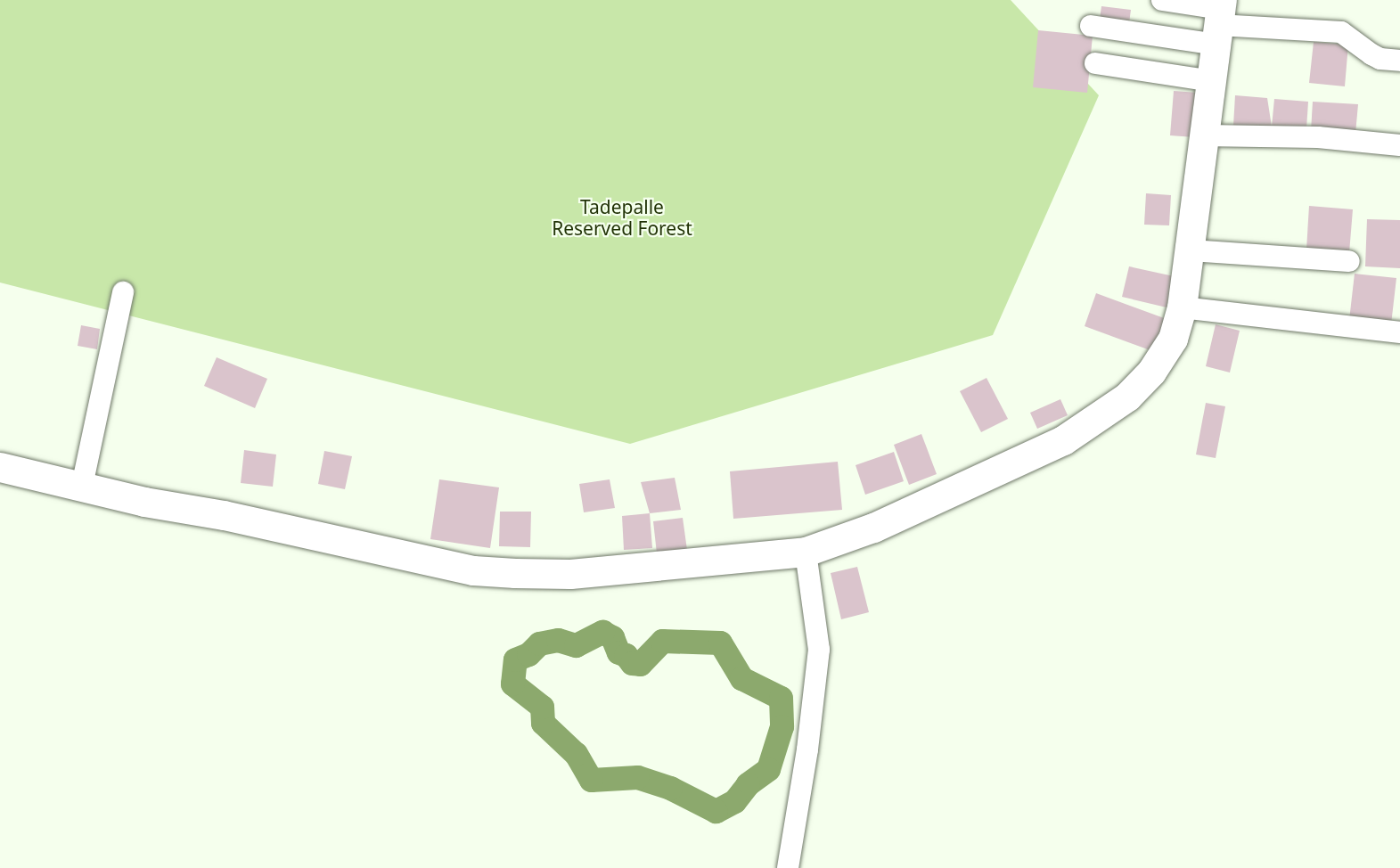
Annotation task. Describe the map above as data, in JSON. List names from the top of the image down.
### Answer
{
  "parks": ["Tadepalle Reserved Forest"]
}
